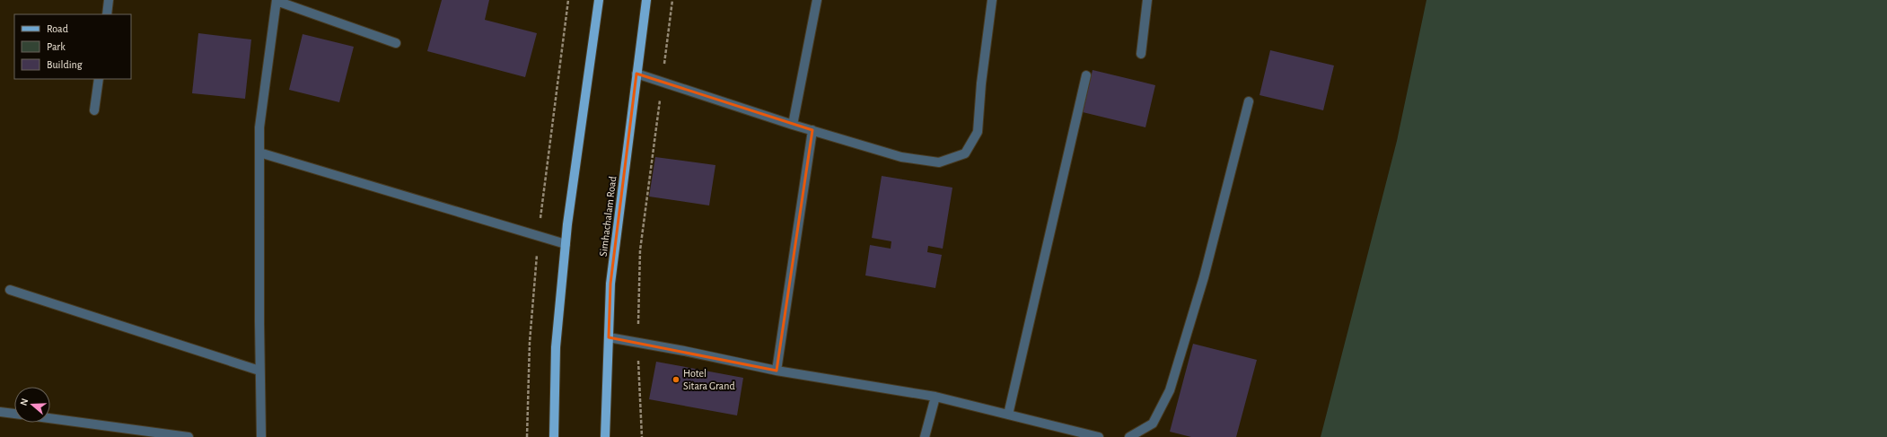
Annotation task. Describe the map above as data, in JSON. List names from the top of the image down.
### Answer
{
  "streets": {
    "main road": ["Simhachalam Road"]
  },
  "places": ["Hotel Sitara Grand"],
  "legend": ["Road", "Park", "Building"],
  "north": "left"
}
